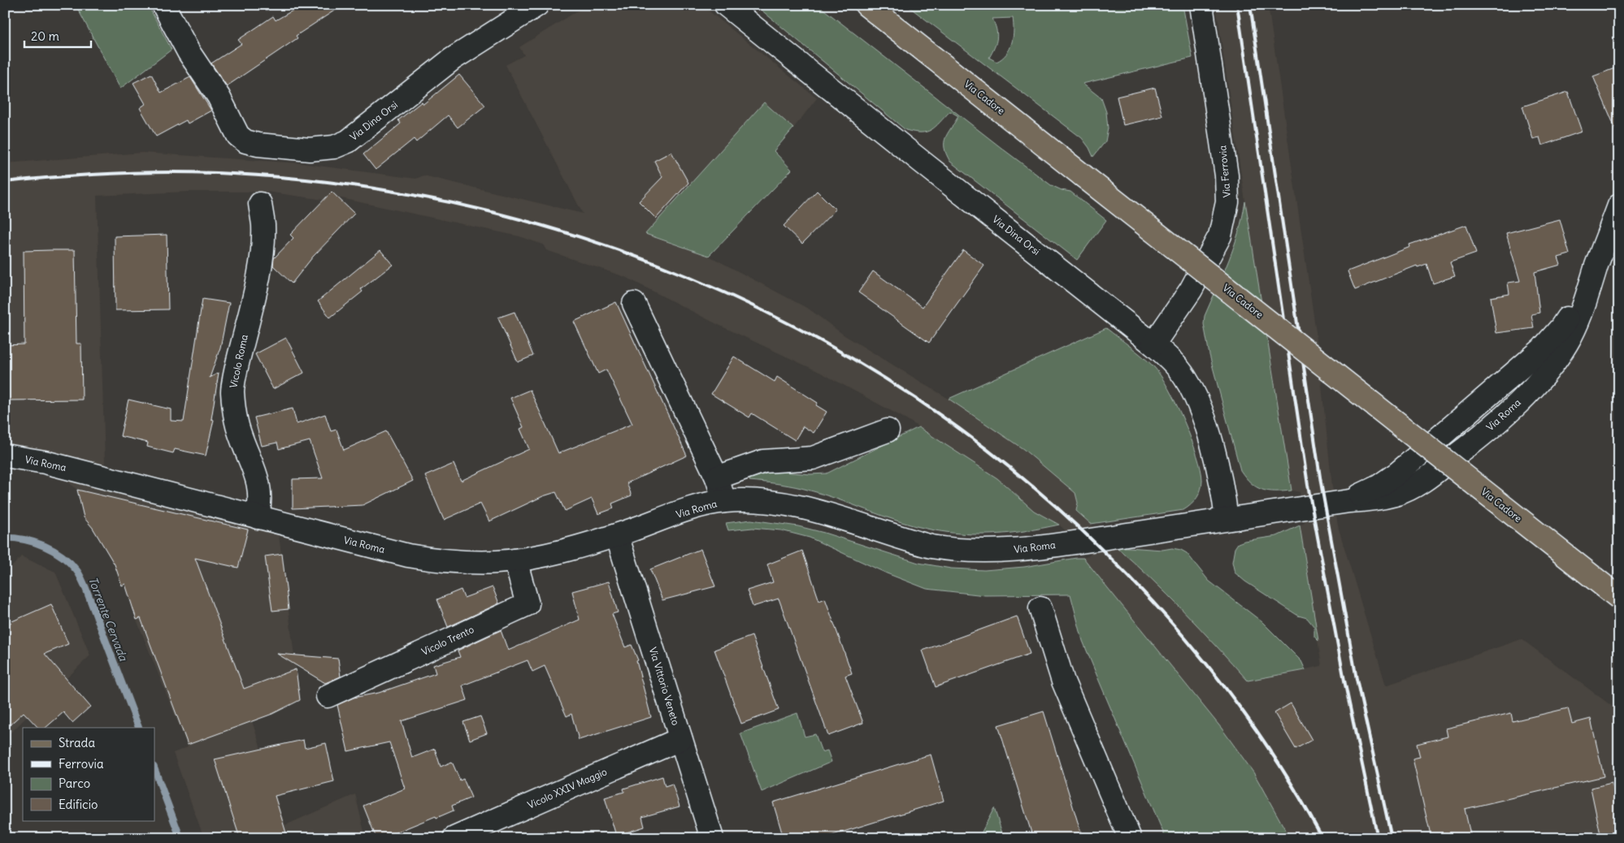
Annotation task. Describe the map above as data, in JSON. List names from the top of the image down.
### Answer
{
  "streets": {
    "main road": ["Via Cadore"],
    "street": [
      "Via Dina Orsi",
      "Via Ferrovia",
      "Vicolo Roma",
      "Via Roma",
      "Vicolo Trento",
      "Via Vittorio Veneto",
      "Vicolo XXIV Maggio"
    ]
  },
  "crossings": [
    ["Via Dina Orsi", "Via Ferrovia"],
    ["Via Dina Orsi", "Via Roma"],
    ["Vicolo Roma", "Via Roma"],
    ["Via Roma", "Vicolo Trento"],
    ["Via Roma", "Via Vittorio Veneto"],
    ["Via Vittorio Veneto", "Vicolo XXIV Maggio"]
  ],
  "water": ["Torrente Cervada"],
  "legend": [
    "Strada",
    "Ferrovia",
    "Parco",
    "Edificio"
  ],
  "scale_bar": "20 m"
}
